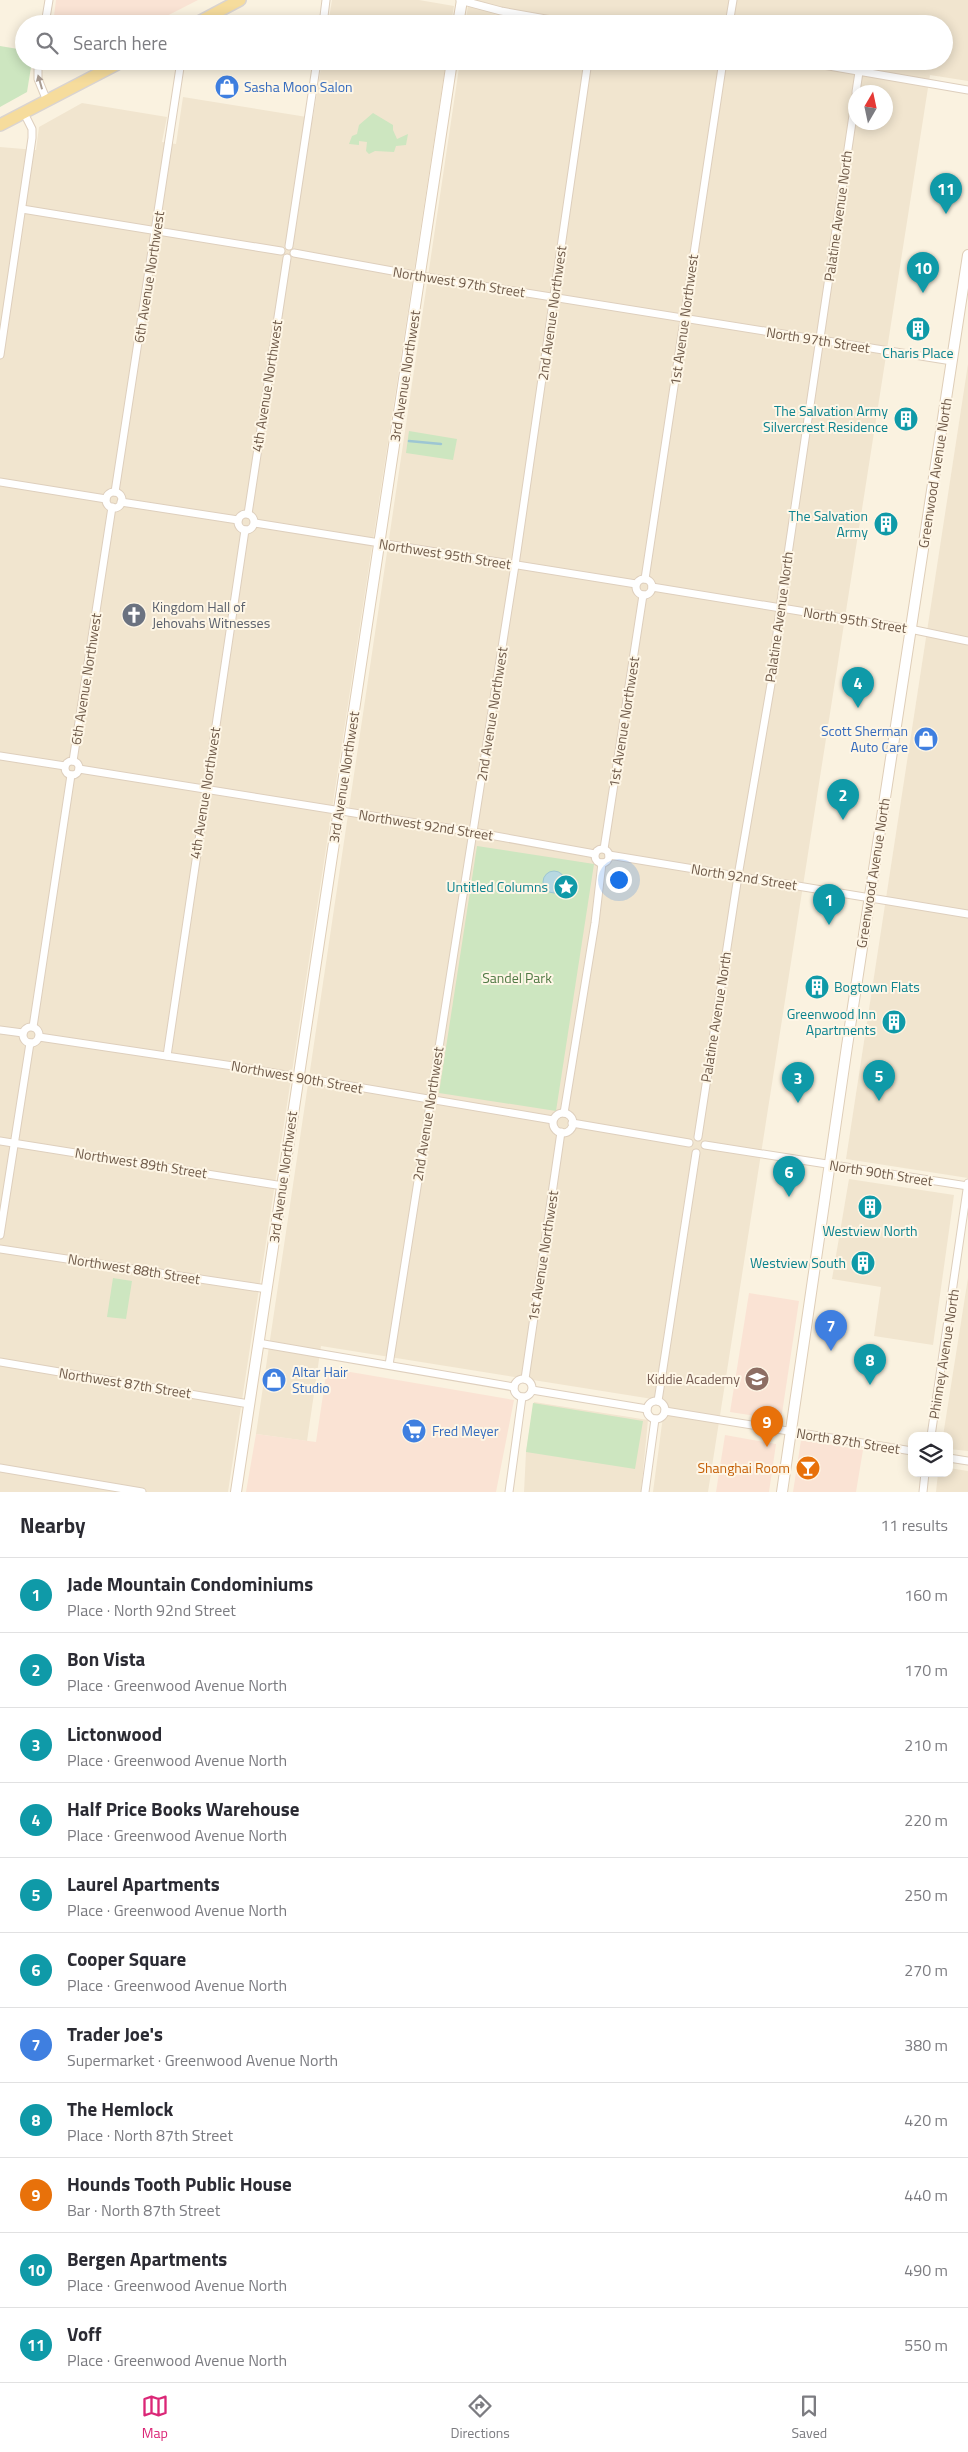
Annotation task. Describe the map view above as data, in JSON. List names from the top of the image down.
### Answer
{
  "streets": {
    "street": [
      "Palatine Avenue North",
      "6th Avenue Northwest",
      "Northwest 97th Street",
      "2nd Avenue Northwest",
      "1st Avenue Northwest",
      "North 97th Street",
      "3rd Avenue Northwest",
      "4th Avenue Northwest",
      "Greenwood Avenue North",
      "Northwest 95th Street",
      "North 95th Street",
      "Northwest 92nd Street",
      "North 92nd Street",
      "Northwest 90th Street",
      "Northwest 89th Street",
      "North 90th Street",
      "Northwest 88th Street",
      "Phinney Avenue North",
      "Northwest 87th Street",
      "North 87th Street"
    ]
  },
  "crossings": [
    ["Palatine Avenue North", "North 97th Street"],
    ["Palatine Avenue North", "North 95th Street"],
    ["Palatine Avenue North", "North 92nd Street"],
    ["Palatine Avenue North", "North 90th Street"],
    ["6th Avenue Northwest", "Northwest 92nd Street"],
    ["Northwest 97th Street", "2nd Avenue Northwest"],
    ["Northwest 97th Street", "1st Avenue Northwest"],
    ["Northwest 97th Street", "North 97th Street"],
    ["Northwest 97th Street", "3rd Avenue Northwest"],
    ["Northwest 97th Street", "4th Avenue Northwest"],
    ["2nd Avenue Northwest", "Northwest 95th Street"],
    ["2nd Avenue Northwest", "Northwest 92nd Street"],
    ["2nd Avenue Northwest", "Northwest 90th Street"],
    ["1st Avenue Northwest", "North 97th Street"],
    ["1st Avenue Northwest", "Northwest 95th Street"],
    ["1st Avenue Northwest", "North 95th Street"],
    ["1st Avenue Northwest", "Northwest 92nd Street"],
    ["1st Avenue Northwest", "North 92nd Street"],
    ["1st Avenue Northwest", "Northwest 90th Street"],
    ["North 97th Street", "Greenwood Avenue North"],
    ["3rd Avenue Northwest", "Northwest 95th Street"],
    ["3rd Avenue Northwest", "Northwest 92nd Street"],
    ["3rd Avenue Northwest", "Northwest 90th Street"],
    ["3rd Avenue Northwest", "Northwest 89th Street"],
    ["3rd Avenue Northwest", "Northwest 88th Street"],
    ["3rd Avenue Northwest", "Northwest 87th Street"],
    ["4th Avenue Northwest", "Northwest 95th Street"],
    ["4th Avenue Northwest", "Northwest 92nd Street"],
    ["4th Avenue Northwest", "Northwest 90th Street"],
    ["Greenwood Avenue North", "North 95th Street"],
    ["Greenwood Avenue North", "North 92nd Street"],
    ["Greenwood Avenue North", "North 90th Street"],
    ["Greenwood Avenue North", "North 87th Street"],
    ["Northwest 95th Street", "North 95th Street"],
    ["Northwest 92nd Street", "North 92nd Street"],
    ["North 90th Street", "Phinney Avenue North"]
  ],
  "parks": ["Sandel Park"],
  "places": {
    "shop": ["Sasha Moon Salon", "Scott Sherman Auto Care", "Altar Hair Studio"],
    "building": [
      "Charis Place",
      "The Salvation Army Silvercrest Residence",
      "The Salvation Army",
      "Bogtown Flats",
      "Greenwood Inn Apartments",
      "Westview North",
      "Westview South"
    ],
    "church": ["Kingdom Hall of Jehovahs Witnesses"],
    "place": ["Untitled Columns"],
    "school or university": ["Kiddie Academy"],
    "supermarket": ["Fred Meyer"],
    "bar": ["Shanghai Room"]
  },
  "north": "top",
  "page": {
    "search": "Search here",
    "pins": [
      "11",
      "10",
      "4",
      "2",
      "1",
      "5",
      "3",
      "6",
      "7",
      "8",
      "9"
    ],
    "heading": ["Nearby", "11 results"],
    "list": [
      {
        "mark": "1",
        "name": "Jade Mountain Condominiums",
        "note": "Place · North 92nd Street",
        "value": "160 m"
      },
      {
        "mark": "2",
        "name": "Bon Vista",
        "note": "Place · Greenwood Avenue North",
        "value": "170 m"
      },
      {
        "mark": "3",
        "name": "Lictonwood",
        "note": "Place · Greenwood Avenue North",
        "value": "210 m"
      },
      {
        "mark": "4",
        "name": "Half Price Books Warehouse",
        "note": "Place · Greenwood Avenue North",
        "value": "220 m"
      },
      {
        "mark": "5",
        "name": "Laurel Apartments",
        "note": "Place · Greenwood Avenue North",
        "value": "250 m"
      },
      {
        "mark": "6",
        "name": "Cooper Square",
        "note": "Place · Greenwood Avenue North",
        "value": "270 m"
      },
      {
        "mark": "7",
        "name": "Trader Joe's",
        "note": "Supermarket · Greenwood Avenue North",
        "value": "380 m"
      },
      {
        "mark": "8",
        "name": "The Hemlock",
        "note": "Place · North 87th Street",
        "value": "420 m"
      },
      {
        "mark": "9",
        "name": "Hounds Tooth Public House",
        "note": "Bar · North 87th Street",
        "value": "440 m"
      },
      {
        "mark": "10",
        "name": "Bergen Apartments",
        "note": "Place · Greenwood Avenue North",
        "value": "490 m"
      },
      {
        "mark": "11",
        "name": "Voff",
        "note": "Place · Greenwood Avenue North",
        "value": "550 m"
      }
    ],
    "nav": ["Map", "Directions", "Saved"]
  }
}
